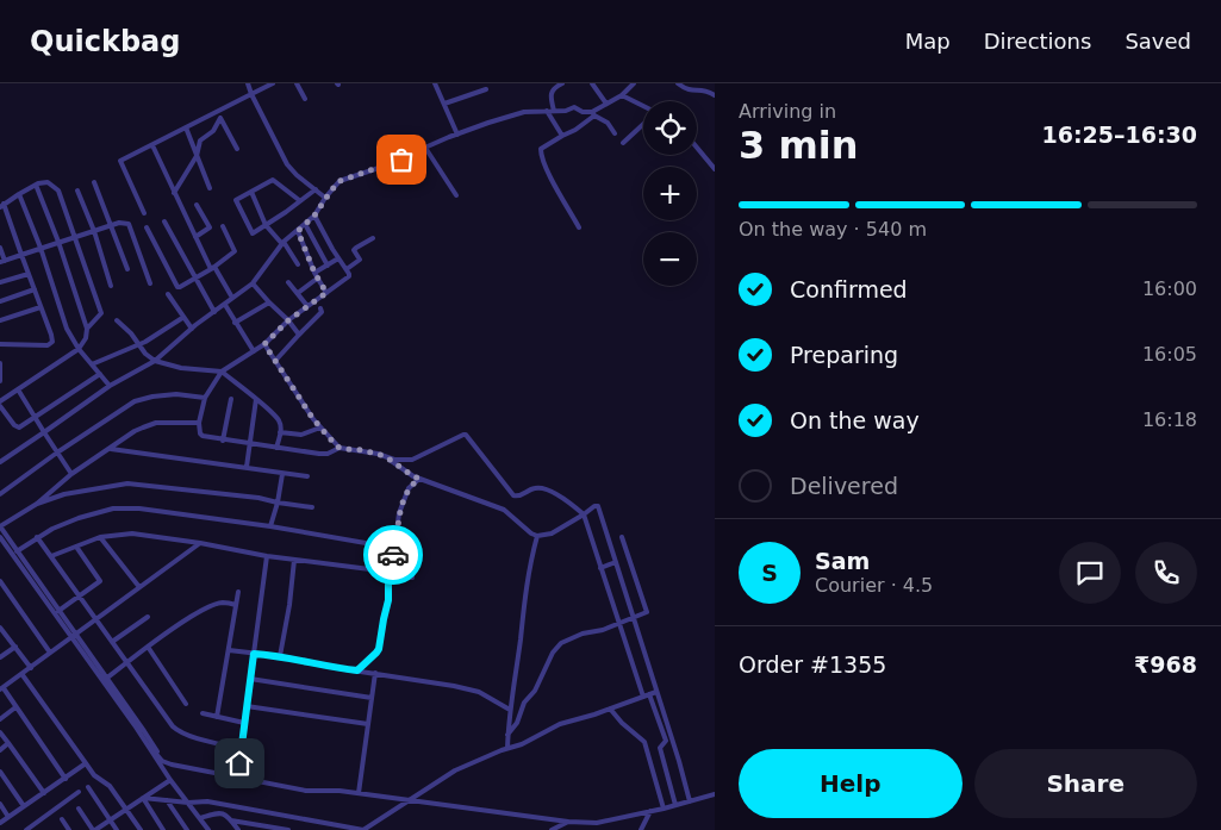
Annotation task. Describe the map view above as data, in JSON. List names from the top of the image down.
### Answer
{
  "page": {
    "header": "Quickbag",
    "nav": ["Map", "Directions", "Saved"],
    "heading": ["3 min", "Arriving in", "16:25–16:30"],
    "panel": [
      "Sam",
      "Courier · 4.5",
      "Order #1355",
      "₹968"
    ],
    "map_buttons": ["+", "−"],
    "bar": "On the way · 540 m",
    "list": [
      ["Confirmed", "16:00"],
      ["Preparing", "16:05"],
      ["On the way", "16:18"],
      "Delivered"
    ],
    "round": "S",
    "buttons": ["Help", "Share"]
  }
}
